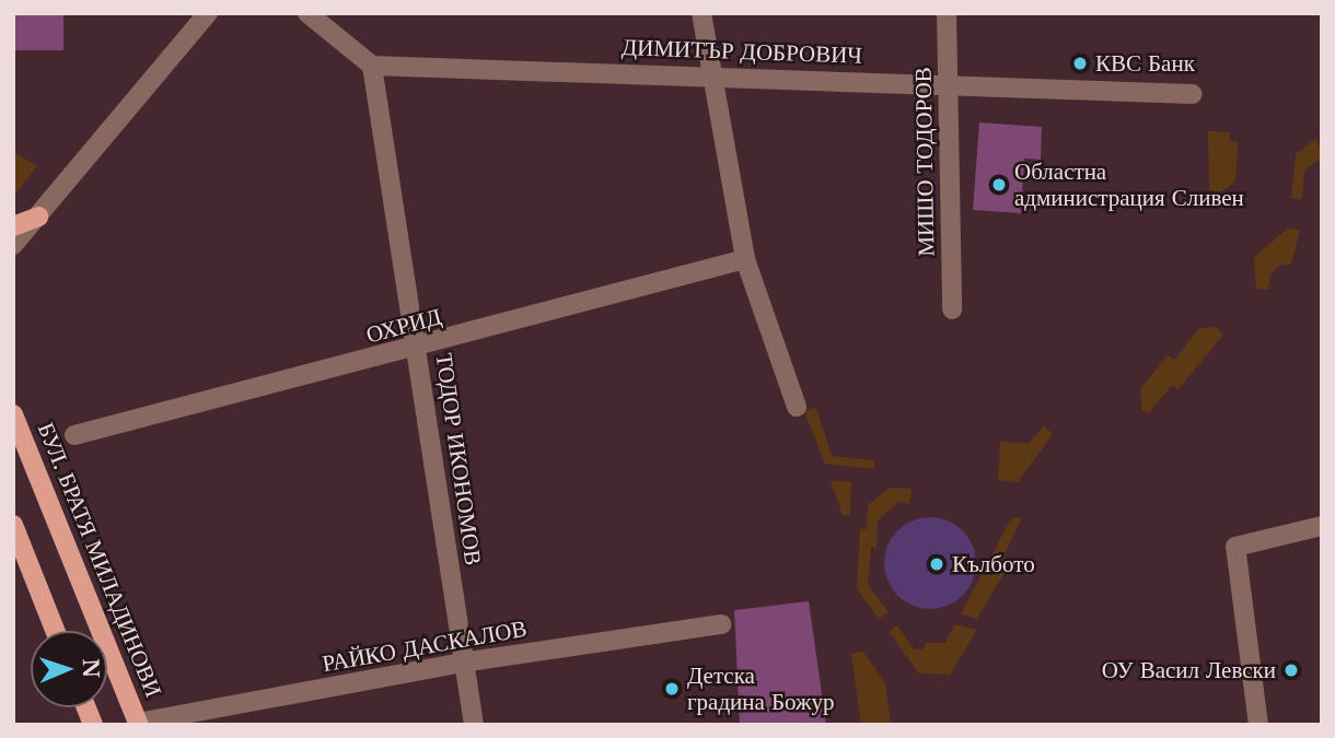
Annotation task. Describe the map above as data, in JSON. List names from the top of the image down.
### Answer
{
  "streets": {
    "main road": ["БУЛ. БРАТЯ МИЛАДИНОВИ"],
    "street": [
      "ДИМИТЪР ДОБРОВИЧ",
      "МИШО ТОДОРОВ",
      "ОХРИД",
      "ТОДОР ИКОНОМОВ",
      "РАЙКО ДАСКАЛОВ"
    ]
  },
  "crossings": [
    ["ДИМИТЪР ДОБРОВИЧ", "МИШО ТОДОРОВ"],
    ["ДИМИТЪР ДОБРОВИЧ", "ТОДОР ИКОНОМОВ"],
    ["ОХРИД", "ТОДОР ИКОНОМОВ"],
    ["ТОДОР ИКОНОМОВ", "РАЙКО ДАСКАЛОВ"],
    ["БУЛ. БРАТЯ МИЛАДИНОВИ", "РАЙКО ДАСКАЛОВ"]
  ],
  "places": [
    "КВС Банк",
    "Областна администрация Сливен",
    "Кълбото",
    "ОУ Васил Левски",
    "Детска градина Божур"
  ],
  "north": "right"
}
